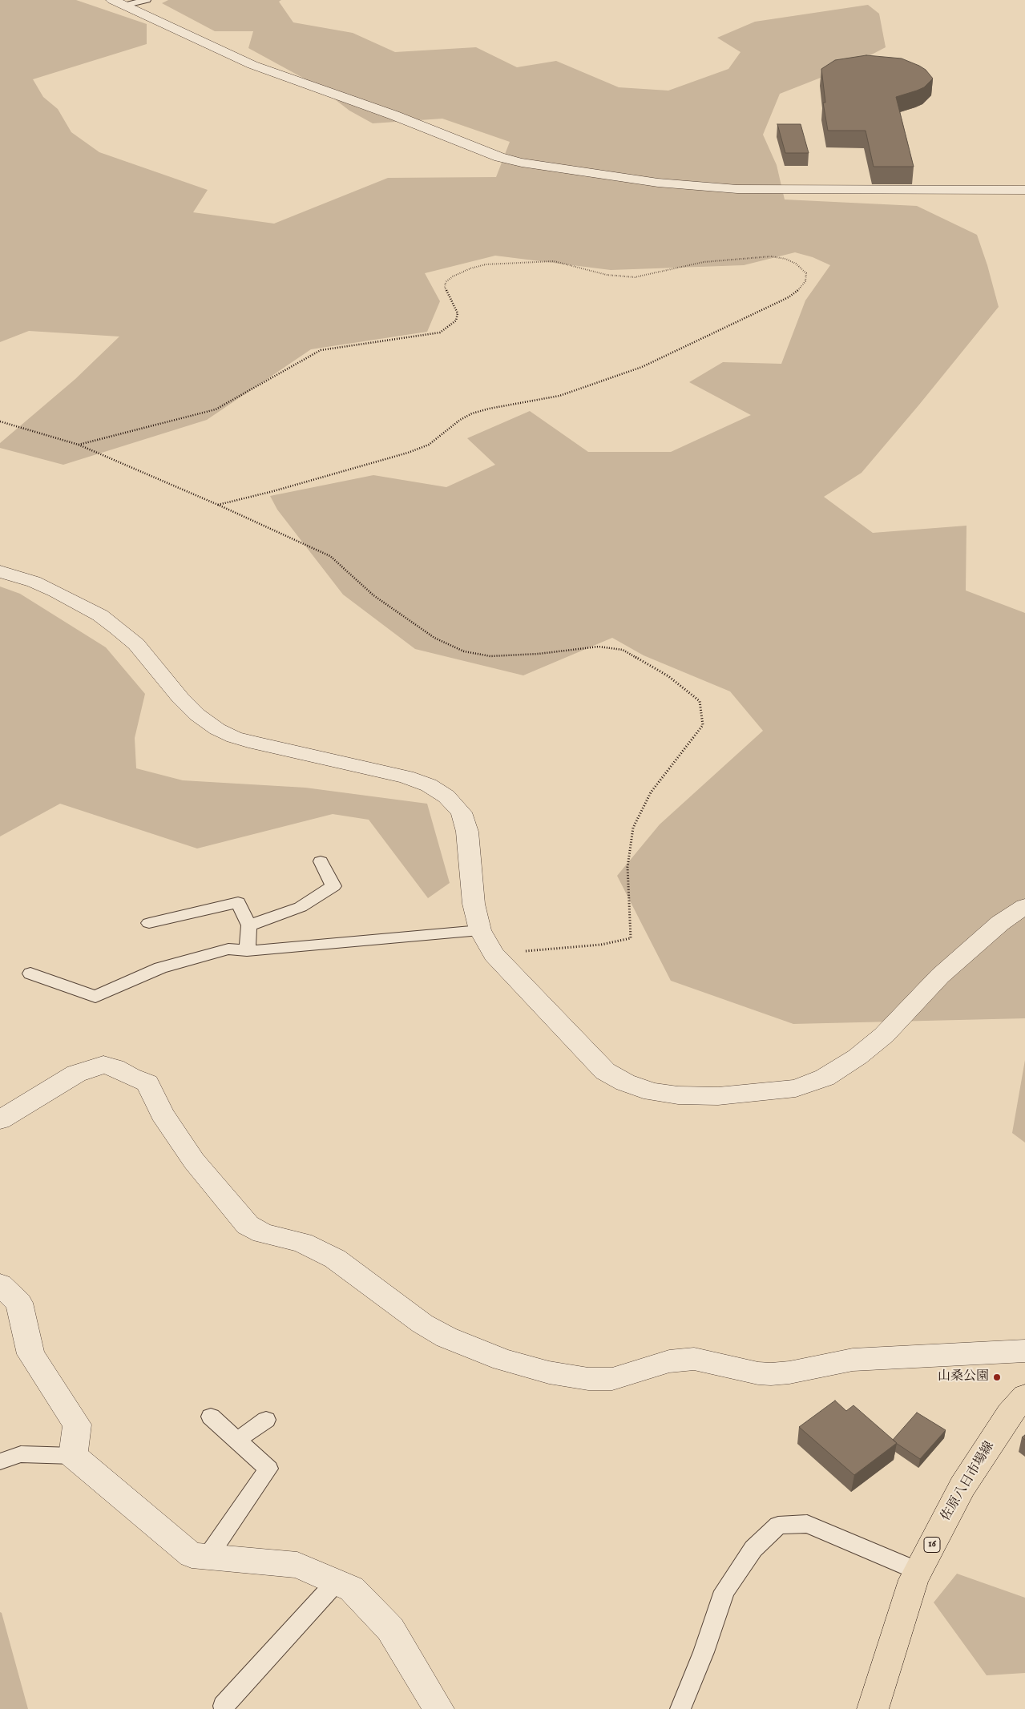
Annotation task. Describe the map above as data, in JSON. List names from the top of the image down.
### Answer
{
  "streets": {
    "main road": ["佐原八日市場線", "16"]
  },
  "places": ["山桑公園"]
}
